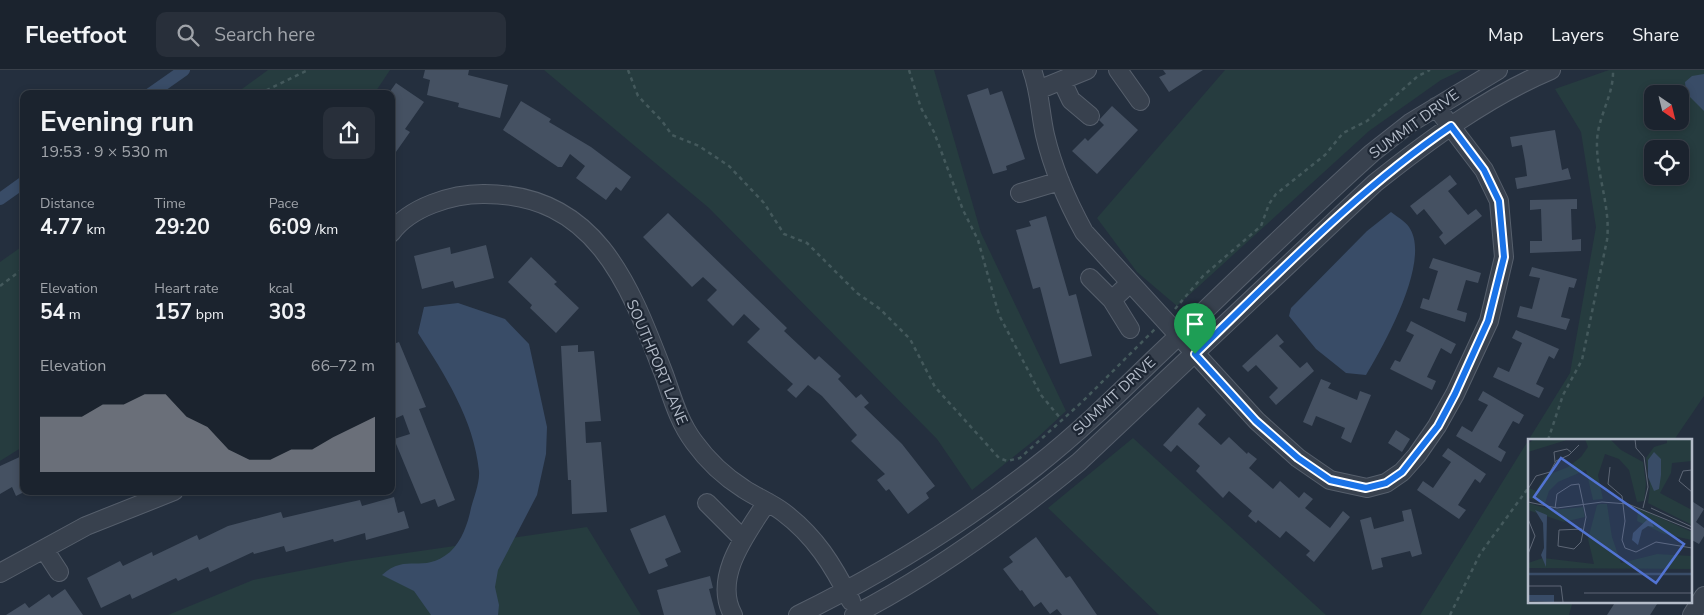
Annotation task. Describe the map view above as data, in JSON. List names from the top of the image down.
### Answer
{
  "streets": {
    "street": ["SUMMIT DRIVE", "SOUTHPORT LANE"]
  },
  "crossings": [
    ["SUMMIT DRIVE", "SOUTHPORT LANE"]
  ],
  "north": "bottom right",
  "page": {
    "header": "Fleetfoot",
    "search": "Search here",
    "nav": ["Map", "Layers", "Share"],
    "heading": ["Evening run", "19:53 · 9 × 530 m"],
    "stats": [
      ["Distance", "4.77 km"],
      ["Time", "29:20"],
      ["Pace", "6:09 /km"],
      ["Elevation", "54 m"],
      ["Heart rate", "157 bpm"],
      ["kcal", "303"]
    ],
    "chart": ["Elevation", "66–72 m"]
  }
}
